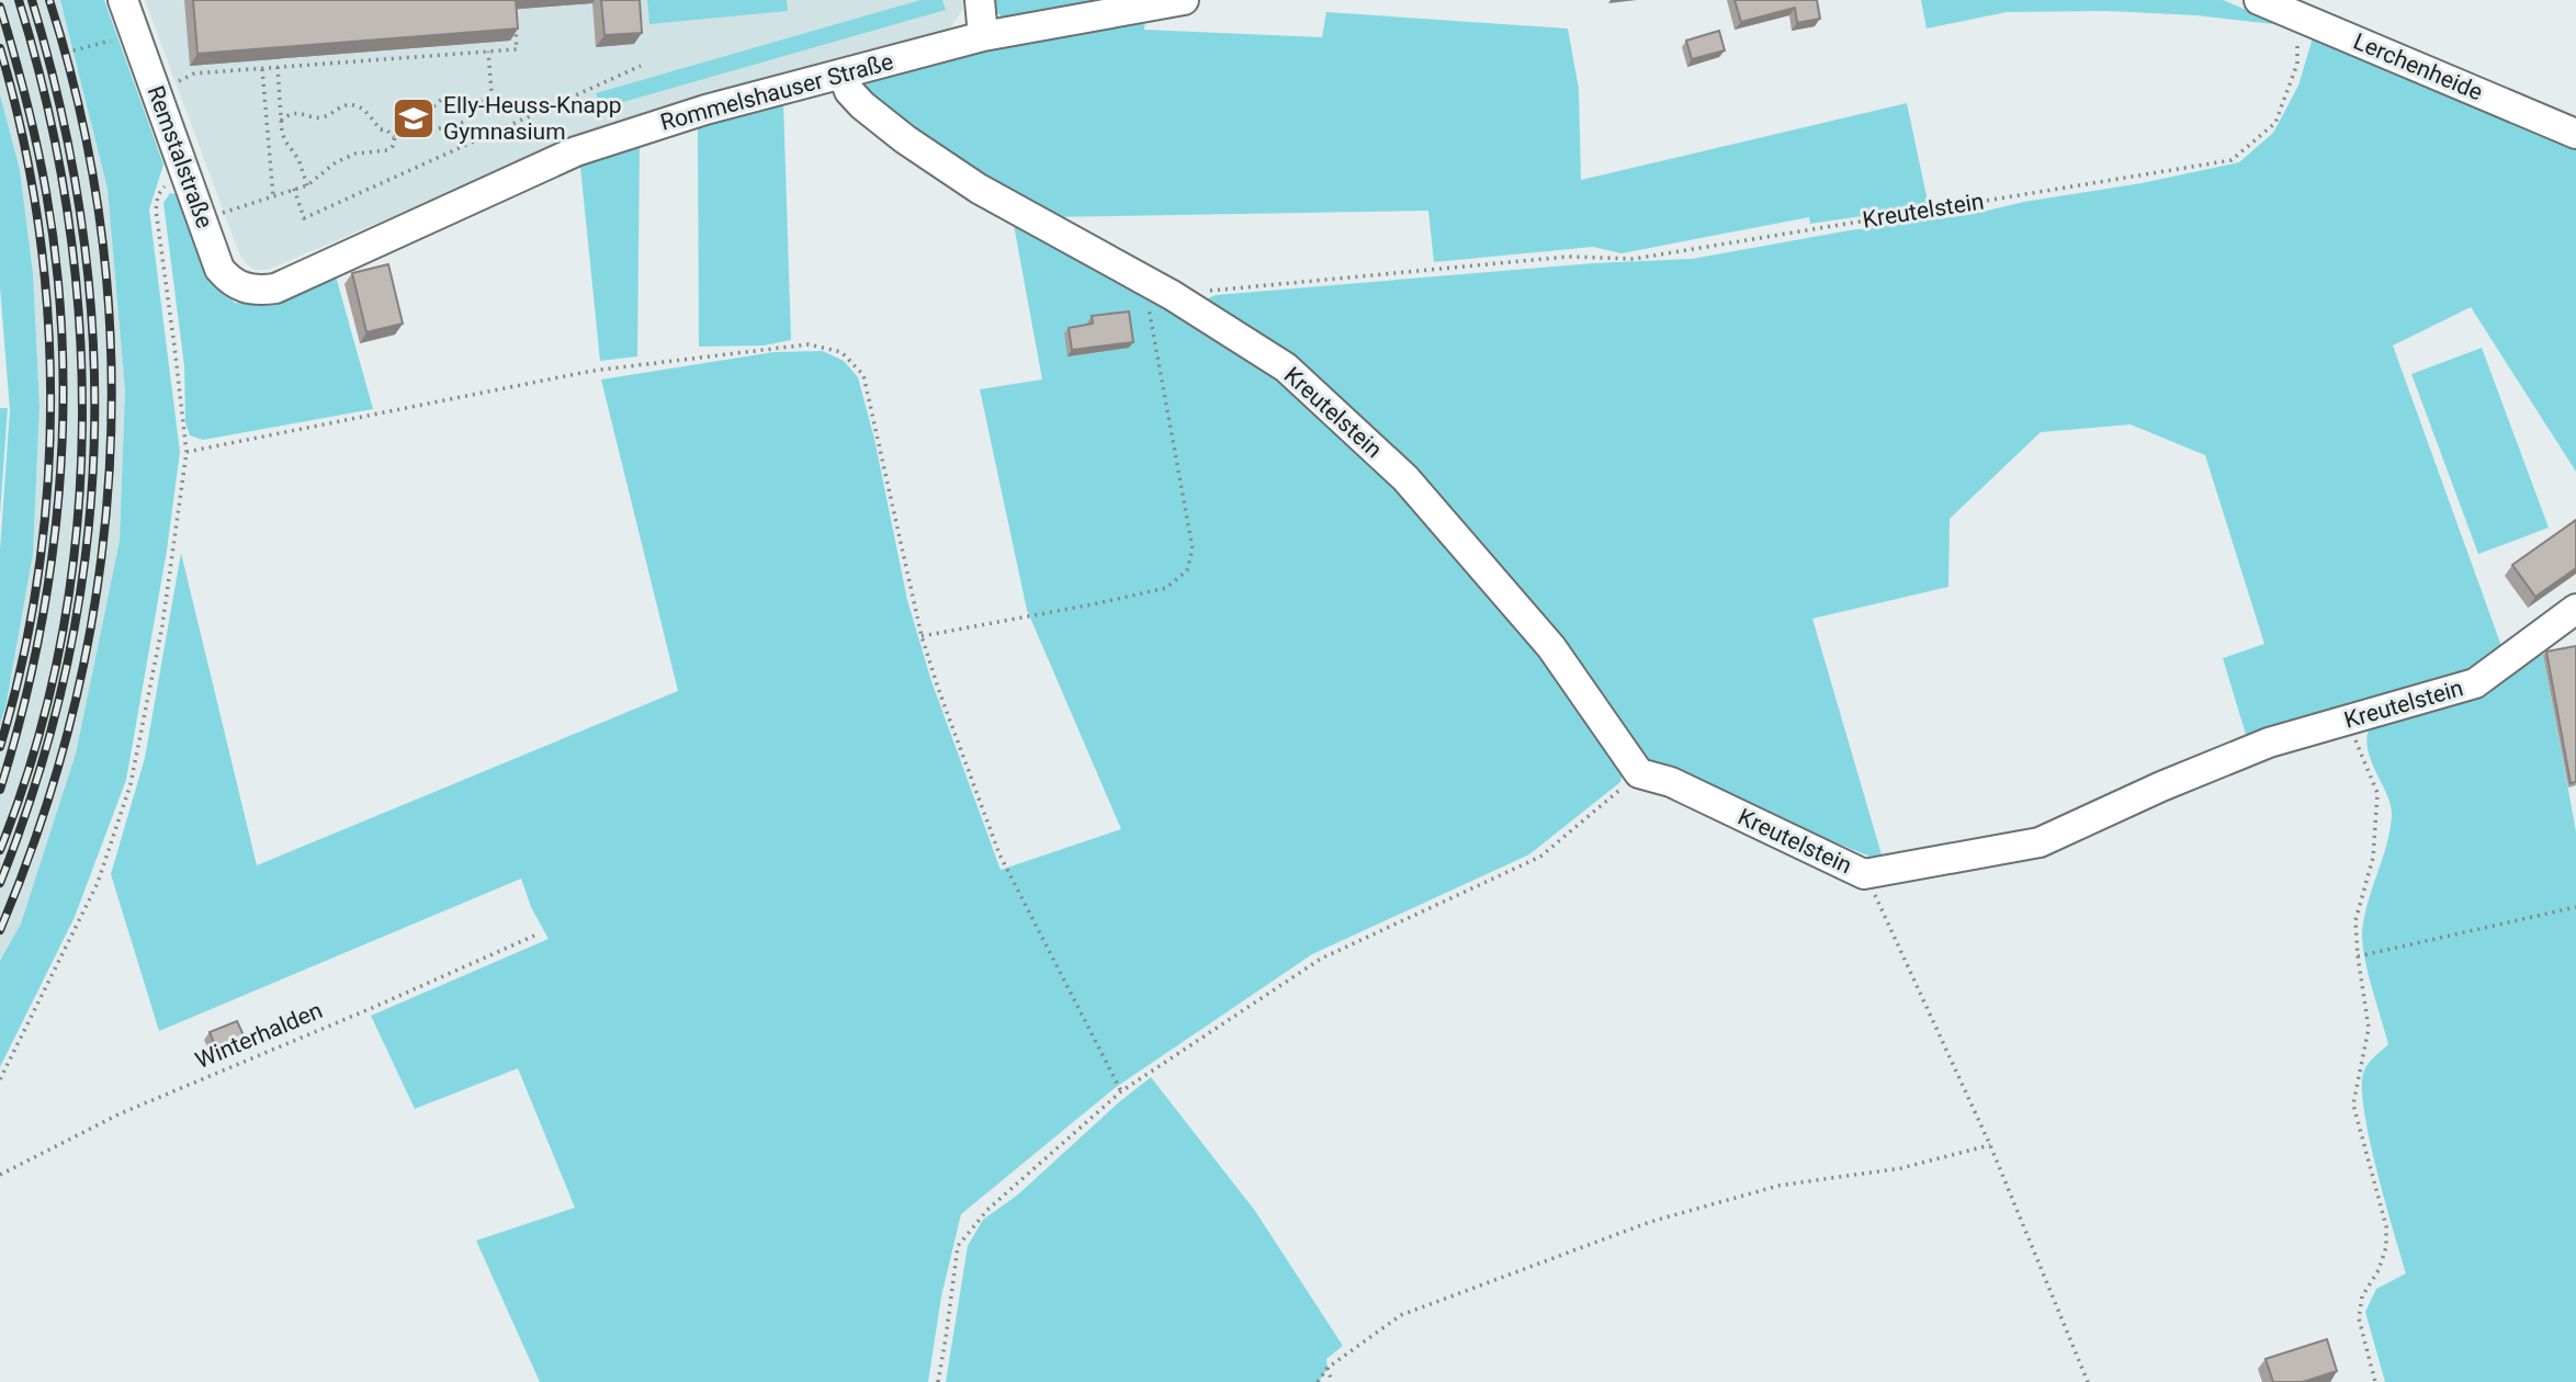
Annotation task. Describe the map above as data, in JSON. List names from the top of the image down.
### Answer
{
  "streets": {
    "street": [
      "Lerchenheide",
      "Rommelshauser Straße",
      "Remstalstraße",
      "Kreutelstein"
    ],
    "path": ["Winterhalden"]
  },
  "crossings": [
    ["Lerchenheide", "Kreutelstein"],
    ["Rommelshauser Straße", "Remstalstraße"],
    ["Rommelshauser Straße", "Kreutelstein"]
  ],
  "places": {
    "school or university": ["Elly-Heuss-Knapp Gymnasium"]
  }
}
